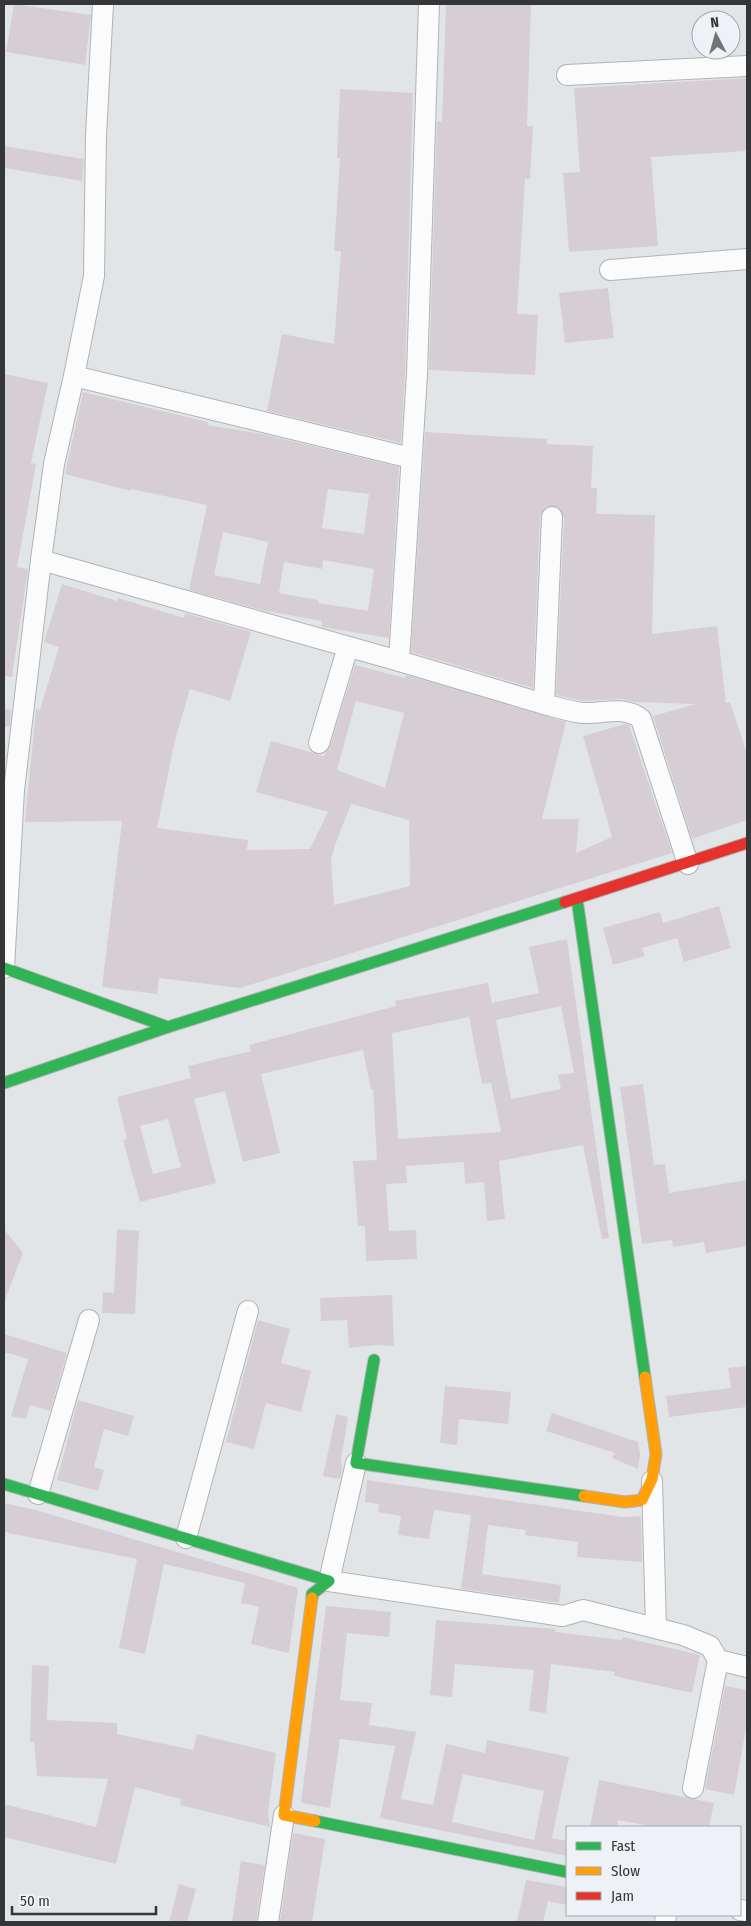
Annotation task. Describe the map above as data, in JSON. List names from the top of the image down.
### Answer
{
  "legend": ["Fast", "Slow", "Jam"],
  "scale_bar": "50 m",
  "north": "top"
}
